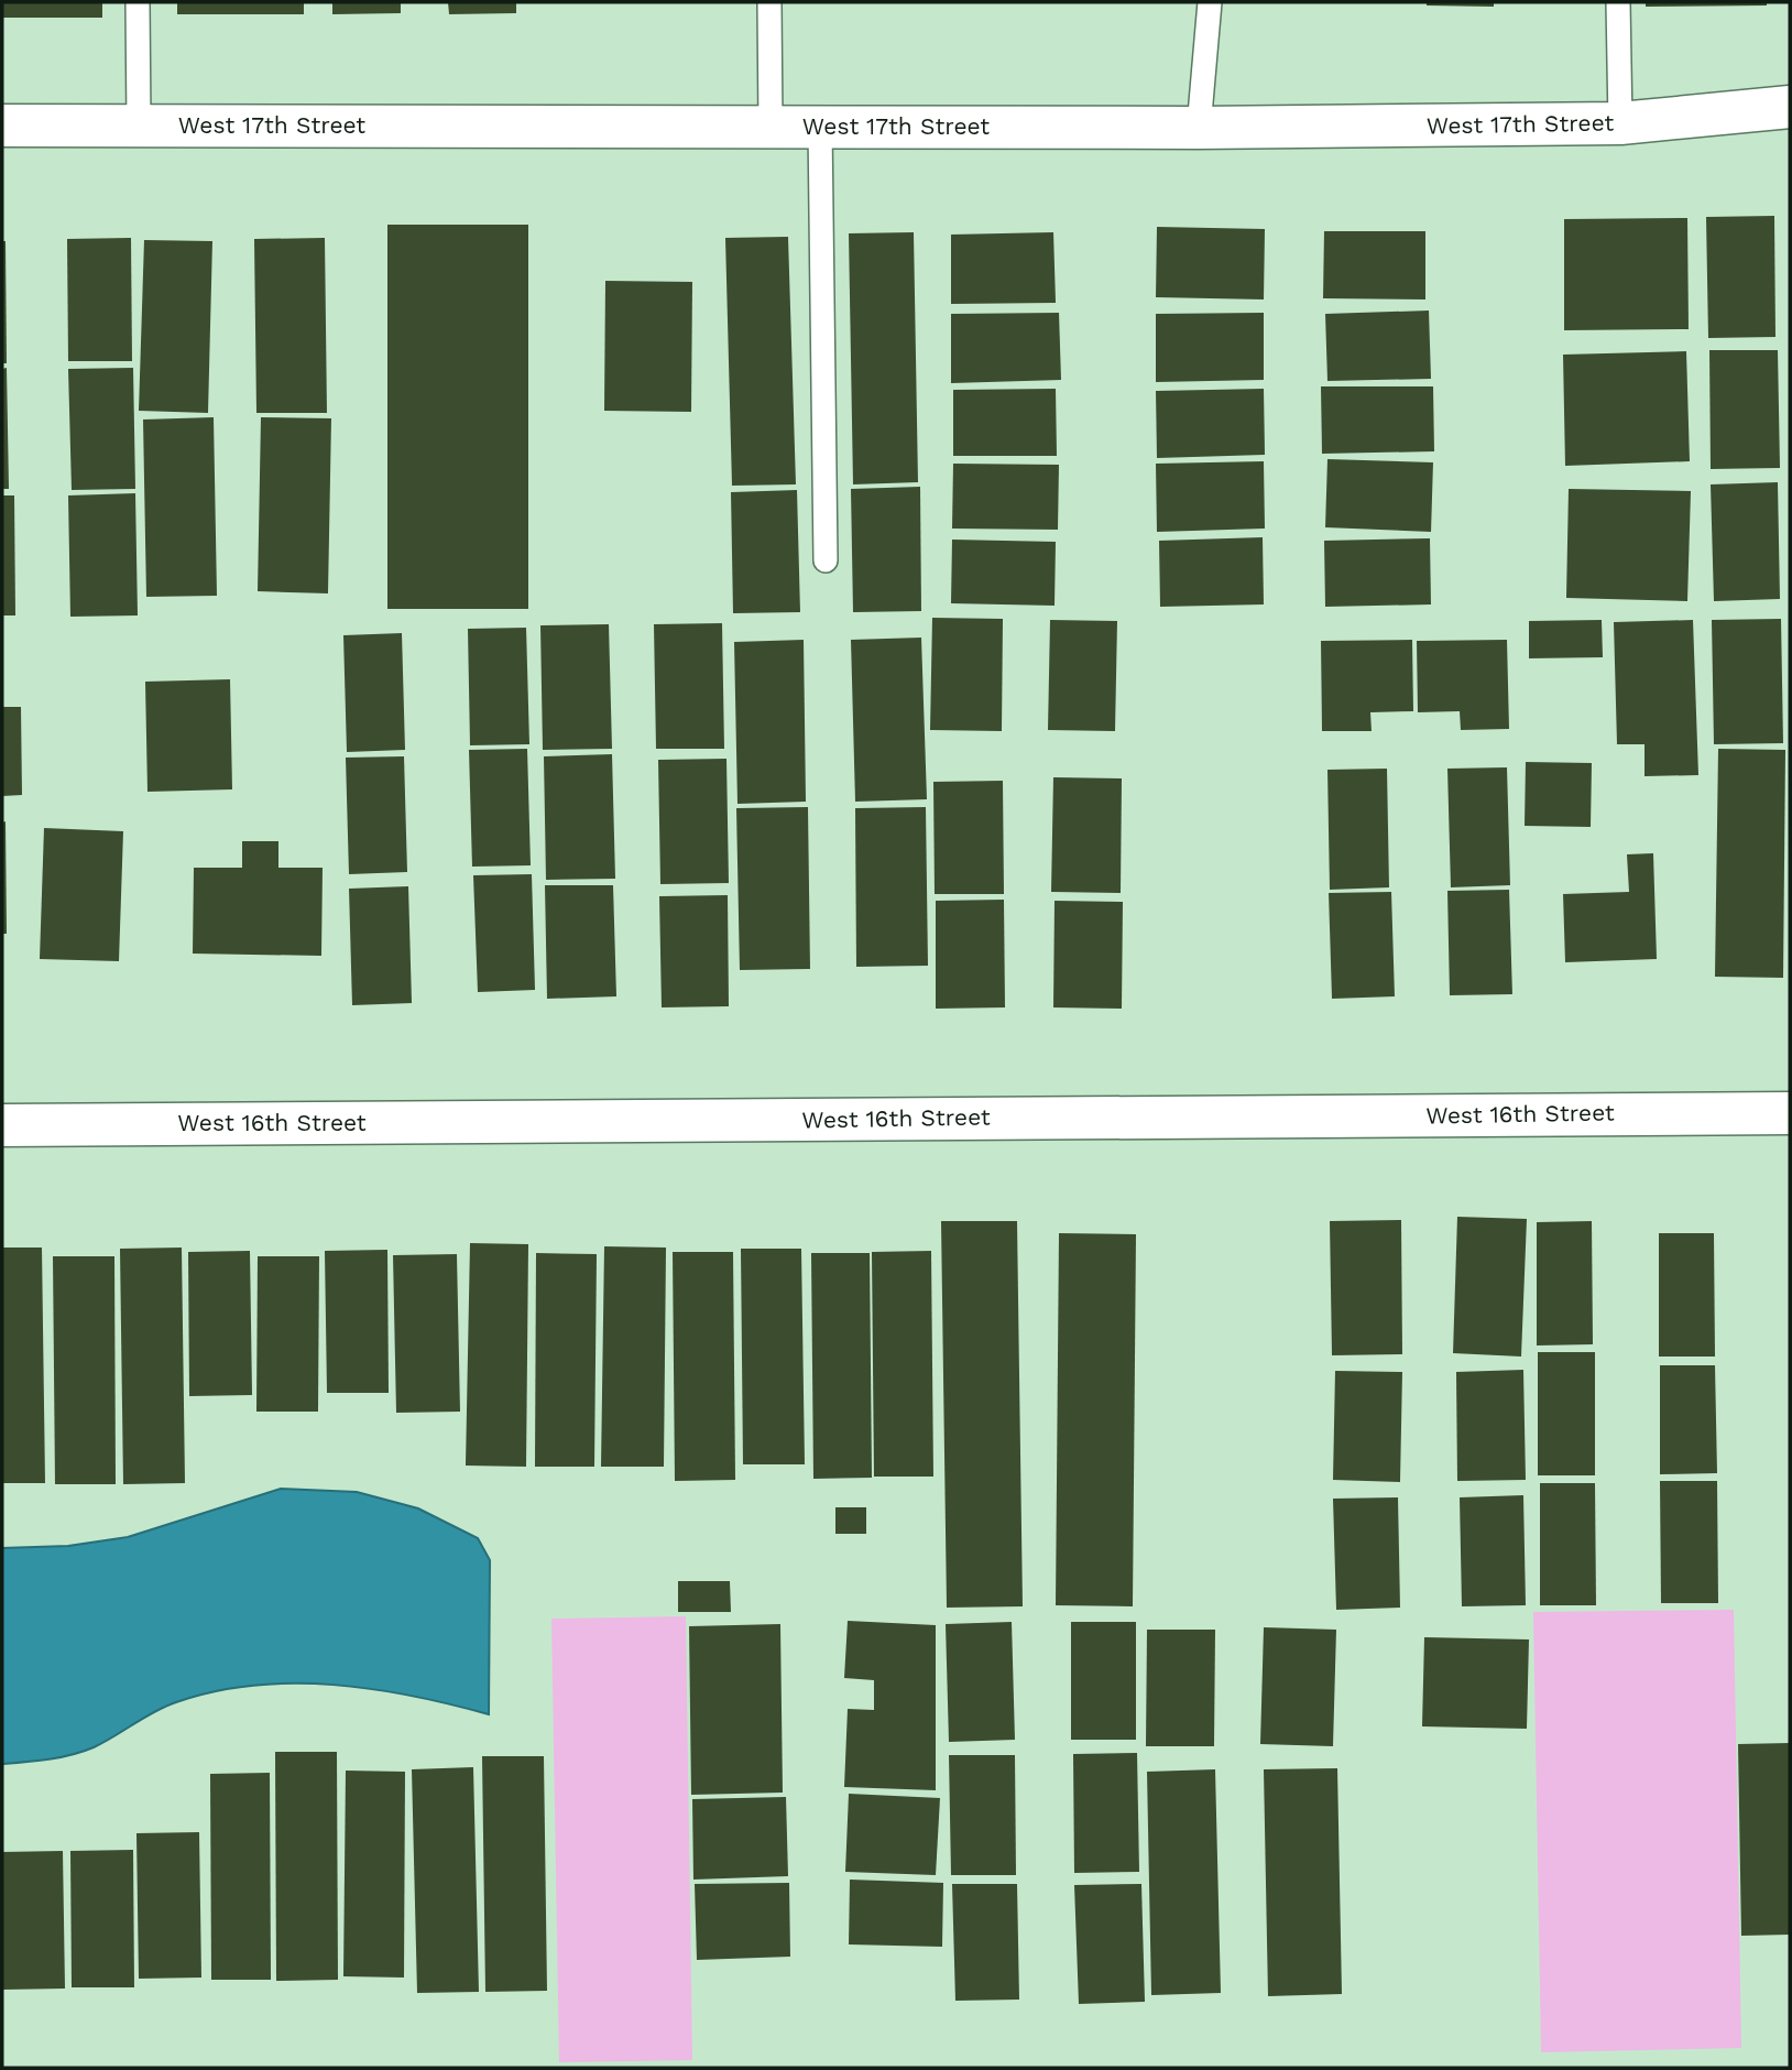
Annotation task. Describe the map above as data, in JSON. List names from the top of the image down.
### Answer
{
  "streets": {
    "street": ["West 17th Street", "West 16th Street"]
  }
}
